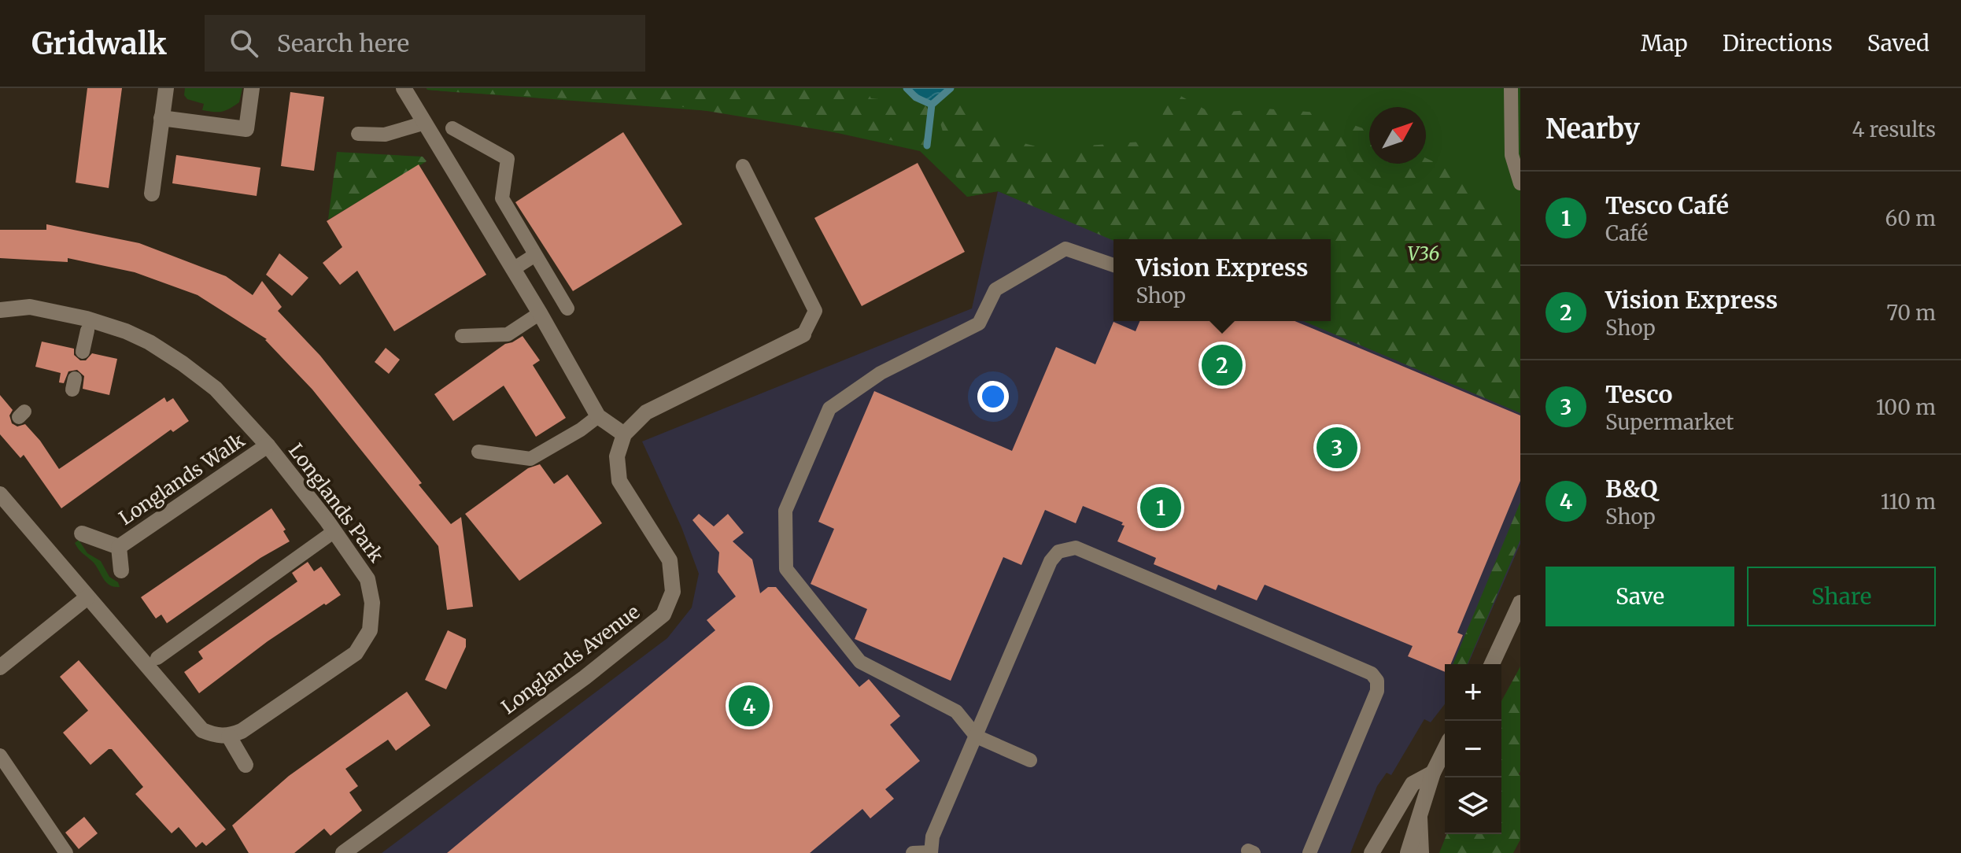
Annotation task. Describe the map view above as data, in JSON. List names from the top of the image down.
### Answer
{
  "streets": {
    "street": ["Longlands Walk", "Longlands Park", "Longlands Avenue"]
  },
  "crossings": [
    ["Longlands Walk", "Longlands Park"]
  ],
  "parks": ["V36"],
  "north": "top right",
  "page": {
    "header": "Gridwalk",
    "search": "Search here",
    "nav": ["Map", "Directions", "Saved"],
    "heading": ["Nearby", "4 results"],
    "list": [
      {
        "mark": "1",
        "name": "Tesco Café",
        "note": "Café",
        "value": "60 m"
      },
      {
        "mark": "2",
        "name": "Vision Express",
        "note": "Shop",
        "value": "70 m"
      },
      {
        "mark": "3",
        "name": "Tesco",
        "note": "Supermarket",
        "value": "100 m"
      },
      {
        "mark": "4",
        "name": "B&Q",
        "note": "Shop",
        "value": "110 m"
      }
    ],
    "popup": ["Vision Express", "Shop"],
    "pins": [
      "2",
      "3",
      "1",
      "4"
    ],
    "buttons": ["Save", "Share"],
    "map_buttons": ["+", "−"]
  }
}
